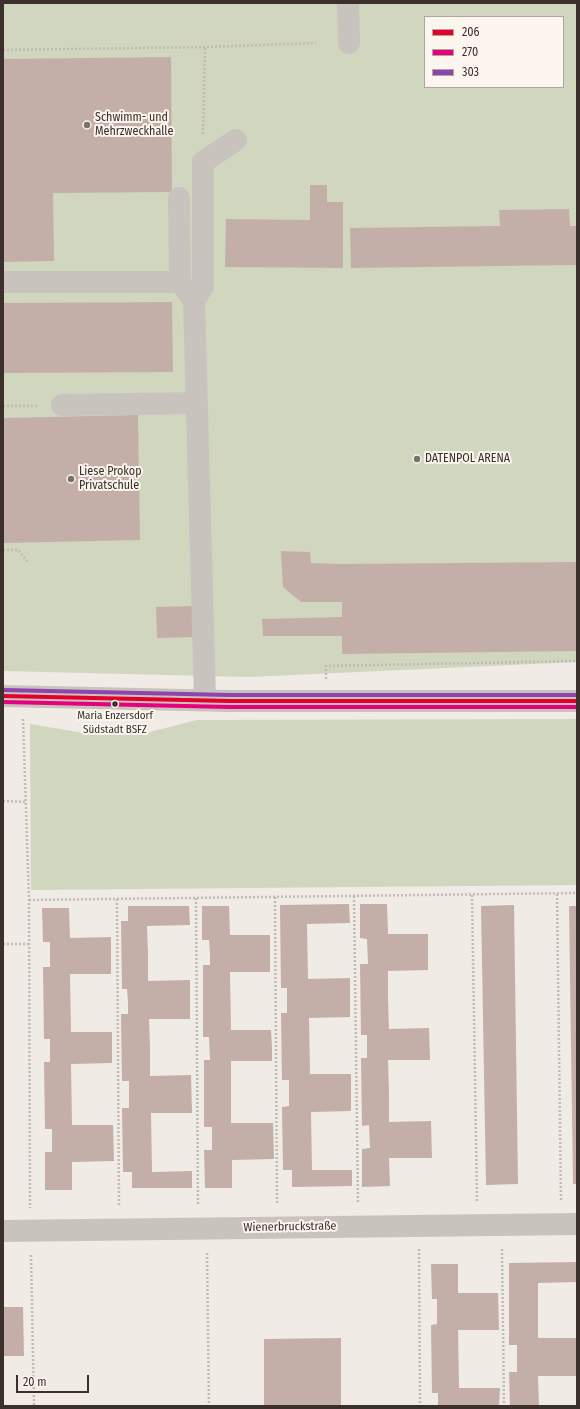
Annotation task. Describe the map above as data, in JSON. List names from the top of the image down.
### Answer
{
  "streets": {
    "street": ["Wienerbruckstraße"]
  },
  "places": [
    "Schwimm- und Mehrzweckhalle",
    "DATENPOL ARENA",
    "Liese Prokop Privatschule",
    "Maria Enzersdorf Südstadt BSFZ"
  ],
  "lines": ["transit line 303", "transit line 206", "transit line 270"],
  "legend": ["206", "270", "303"],
  "scale_bar": "20 m"
}
